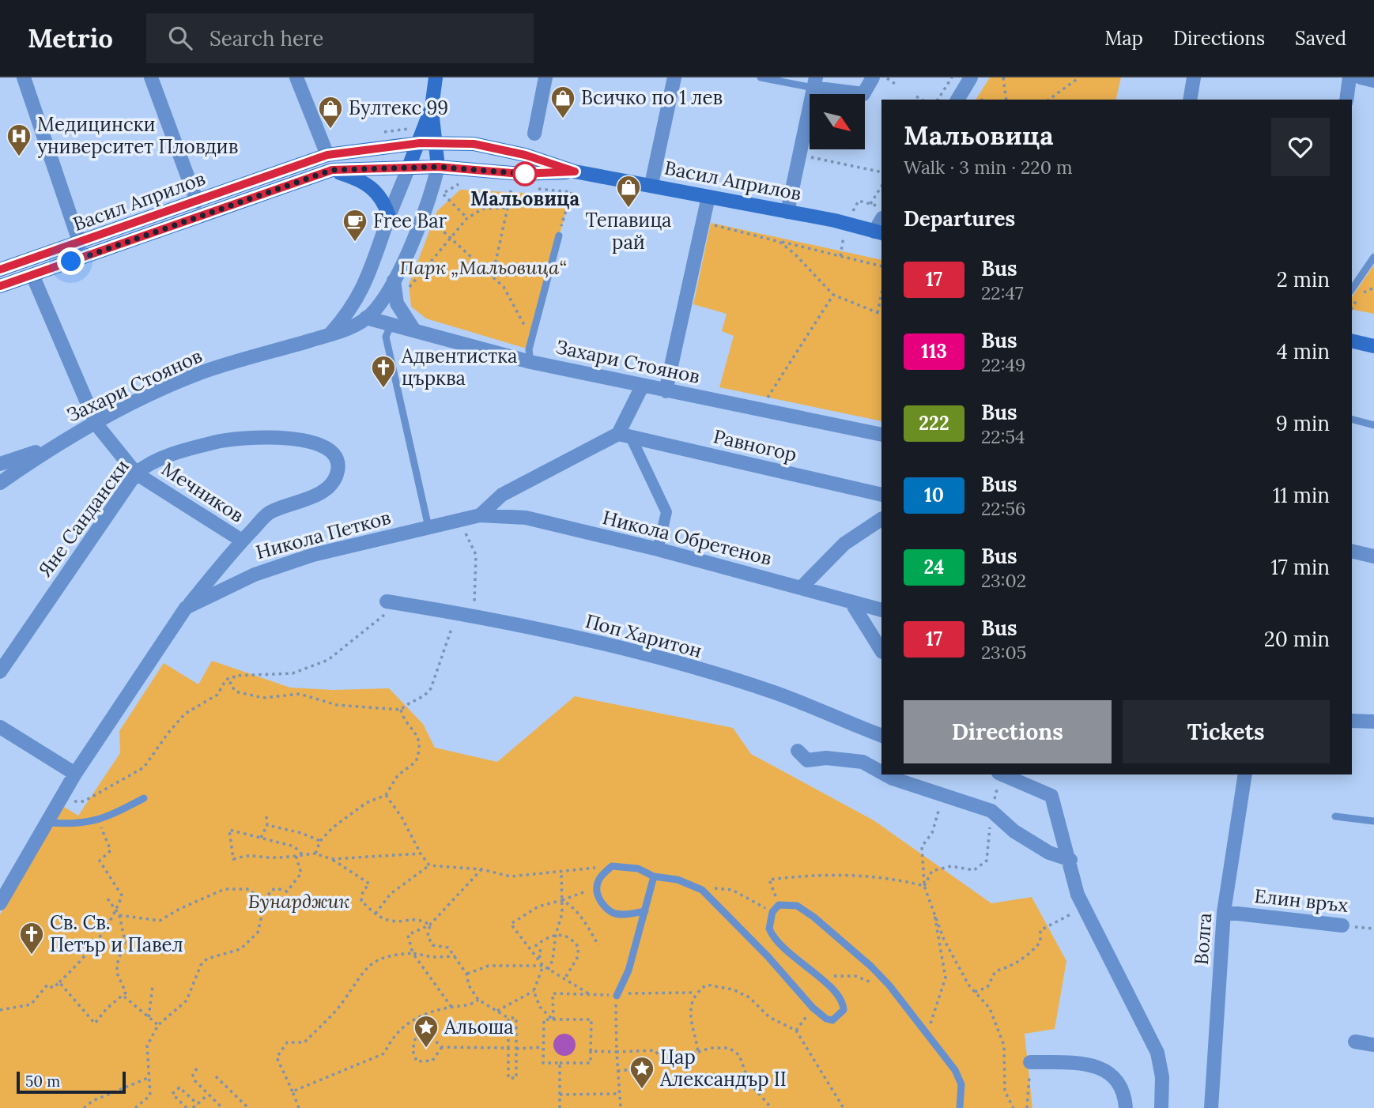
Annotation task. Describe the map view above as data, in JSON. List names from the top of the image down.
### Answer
{
  "streets": {
    "main road": ["Васил Априлов"],
    "street": [
      "Захари Стоянов",
      "Равногор",
      "Мечников",
      "Яне Сандански",
      "Никола Петков",
      "Никола Обретенов",
      "Поп Харитон",
      "Елин връх",
      "Волга"
    ]
  },
  "crossings": [
    ["Васил Априлов", "Захари Стоянов"],
    ["Васил Априлов", "Мечников"],
    ["Захари Стоянов", "Мечников"],
    ["Равногор", "Никола Петков"],
    ["Мечников", "Яне Сандански"],
    ["Яне Сандански", "Никола Петков"],
    ["Никола Петков", "Никола Обретенов"],
    ["Елин връх", "Волга"]
  ],
  "parks": ["Парк „Мальовица“", "Бунарджик"],
  "places": {
    "shop": ["Всичко по 1 лев", "Бултекс 99", "Тепавица рай"],
    "hospital": ["Медицински университет Пловдив"],
    "other": ["Мальовица"],
    "cafe": ["Free Bar"],
    "church": ["Адвентистка църква", "Св. Св. Петър и Павел"],
    "place": ["Альоша", "Цар Александър II"]
  },
  "lines": ["bus line 17"],
  "scale_bar": "50 m",
  "north": "bottom right",
  "page": {
    "header": "Metrio",
    "search": "Search here",
    "nav": ["Map", "Directions", "Saved"],
    "heading": [
      ["Мальовица", "Walk · 3 min · 220 m"],
      "Departures"
    ],
    "list": [
      {
        "mark": "17",
        "name": "Bus",
        "note": "22:47",
        "value": "2 min"
      },
      {
        "mark": "113",
        "name": "Bus",
        "note": "22:49",
        "value": "4 min"
      },
      {
        "mark": "222",
        "name": "Bus",
        "note": "22:54",
        "value": "9 min"
      },
      {
        "mark": "10",
        "name": "Bus",
        "note": "22:56",
        "value": "11 min"
      },
      {
        "mark": "24",
        "name": "Bus",
        "note": "23:02",
        "value": "17 min"
      },
      {
        "mark": "17",
        "name": "Bus",
        "note": "23:05",
        "value": "20 min"
      }
    ],
    "buttons": ["Directions", "Tickets"],
    "scale": "50 m"
  }
}
